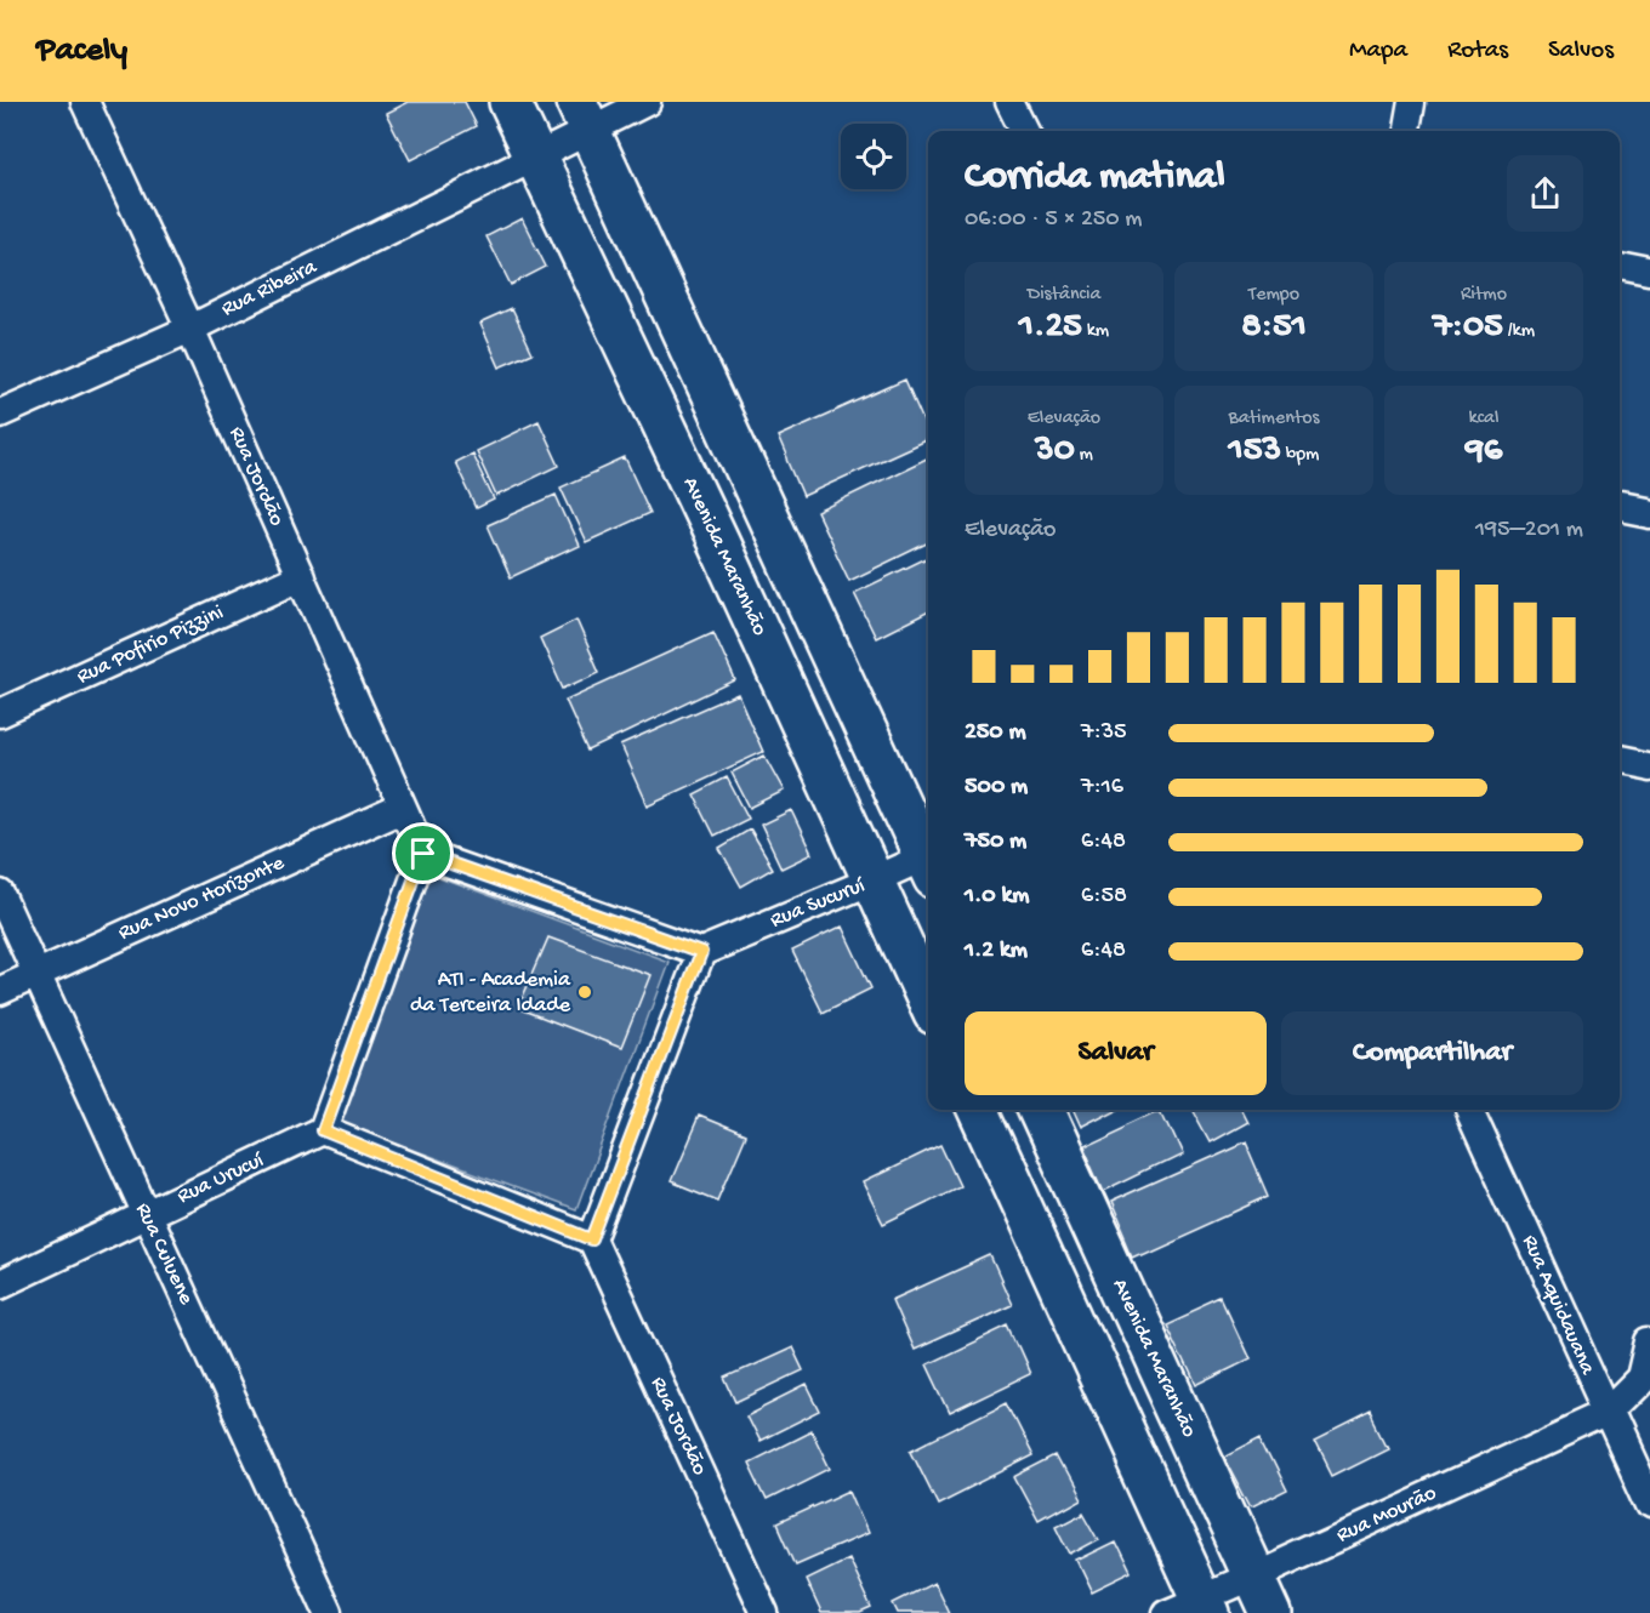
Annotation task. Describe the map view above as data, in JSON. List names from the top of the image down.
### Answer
{
  "streets": {
    "main road": ["Avenida Maranhão"],
    "street": [
      "Rua Ribeira",
      "Rua Jordão",
      "Rua Pofirio Pizzini",
      "Rua Novo Horizonte",
      "Rua Sucuruí",
      "Rua Urucuí",
      "Rua Culuene",
      "Rua Aquidauana",
      "Rua Mourão"
    ]
  },
  "crossings": [
    ["Rua Ribeira", "Rua Jordão"],
    ["Rua Ribeira", "Avenida Maranhão"],
    ["Rua Jordão", "Rua Pofirio Pizzini"],
    ["Rua Jordão", "Rua Novo Horizonte"],
    ["Avenida Maranhão", "Rua Sucuruí"],
    ["Avenida Maranhão", "Rua Mourão"],
    ["Rua Novo Horizonte", "Rua Culuene"],
    ["Rua Urucuí", "Rua Culuene"],
    ["Rua Aquidauana", "Rua Mourão"]
  ],
  "places": ["ATI - Academia da Terceira Idade"],
  "page": {
    "header": "Pacely",
    "nav": ["Mapa", "Rotas", "Salvos"],
    "heading": ["Corrida matinal", "06:00 · 5 × 250 m"],
    "stats": [
      ["Distância", "1.25 km"],
      ["Tempo", "8:51"],
      ["Ritmo", "7:05 /km"],
      ["Elevação", "30 m"],
      ["Batimentos", "153 bpm"],
      ["kcal", "96"]
    ],
    "chart": ["Elevação", "195–201 m"],
    "list": [
      {
        "name": "250 m",
        "note": "7:35"
      },
      {
        "name": "500 m",
        "note": "7:16"
      },
      {
        "name": "750 m",
        "note": "6:48"
      },
      {
        "name": "1.0 km",
        "note": "6:58"
      },
      {
        "name": "1.2 km",
        "note": "6:48"
      }
    ],
    "buttons": ["Salvar", "Compartilhar"]
  }
}
